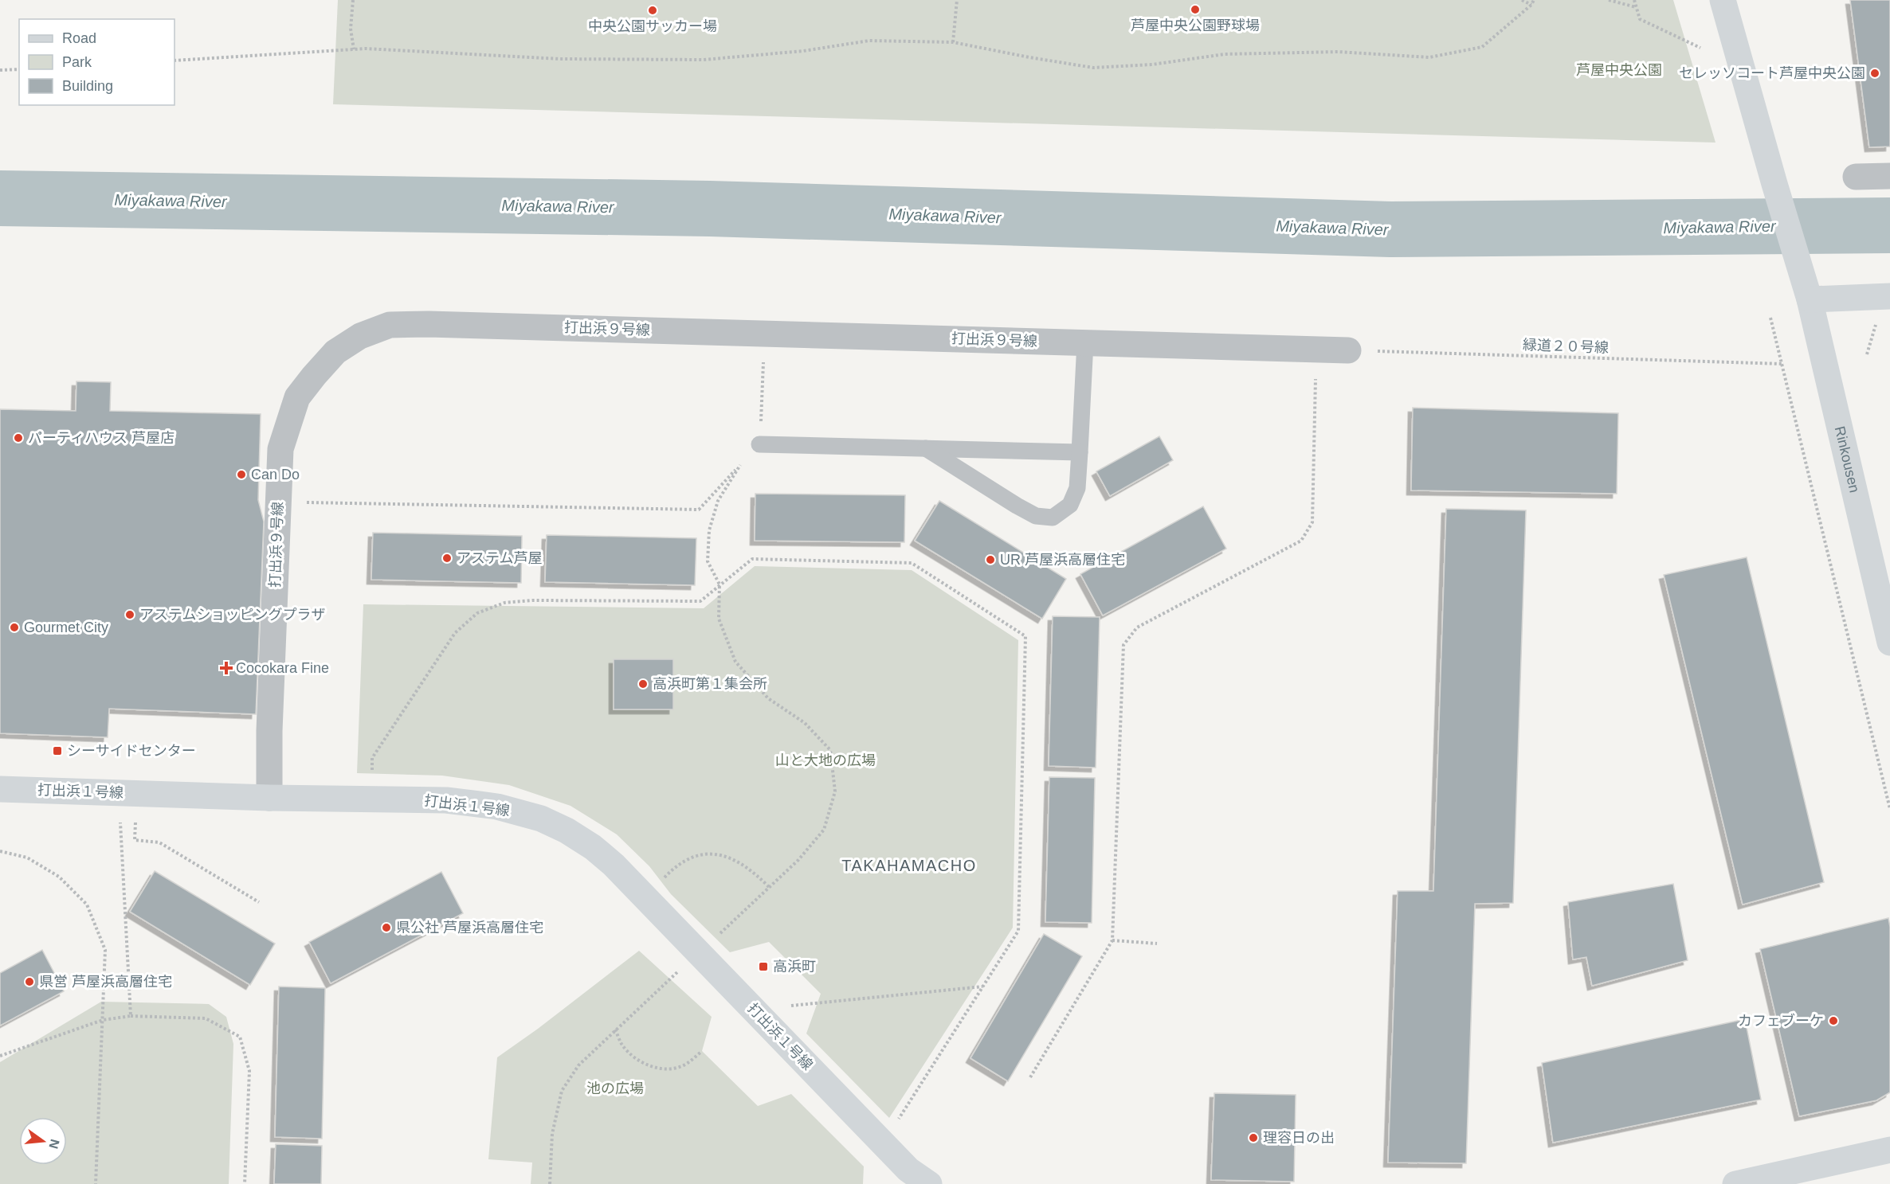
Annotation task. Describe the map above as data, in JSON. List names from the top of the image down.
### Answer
{
  "streets": {
    "street": ["打出浜９号線", "Rinkousen", "打出浜１号線"],
    "path": ["緑道２０号線"]
  },
  "crossings": [
    ["打出浜９号線", "緑道２０号線"],
    ["打出浜９号線", "打出浜１号線"]
  ],
  "districts": ["TAKAHAMACHO"],
  "water": ["Miyakawa River"],
  "parks": ["芦屋中央公園", "山と大地の広場", "池の広場"],
  "places": {
    "other": [
      "芦屋中央公園野球場",
      "中央公園サッカー場",
      "セレッソコート芦屋中央公園",
      "パーティハウス 芦屋店",
      "Can Do",
      "アステム芦屋",
      "UR 芦屋浜高層住宅",
      "アステムショッピングプラザ",
      "Gourmet City",
      "高浜町第１集会所",
      "県公社 芦屋浜高層住宅",
      "県営 芦屋浜高層住宅",
      "カフェブーケ",
      "理容日の出"
    ],
    "health": ["Cocokara Fine"],
    "transit": ["シーサイドセンター", "高浜町"]
  },
  "legend": ["Road", "Park", "Building"],
  "north": "right"
}
